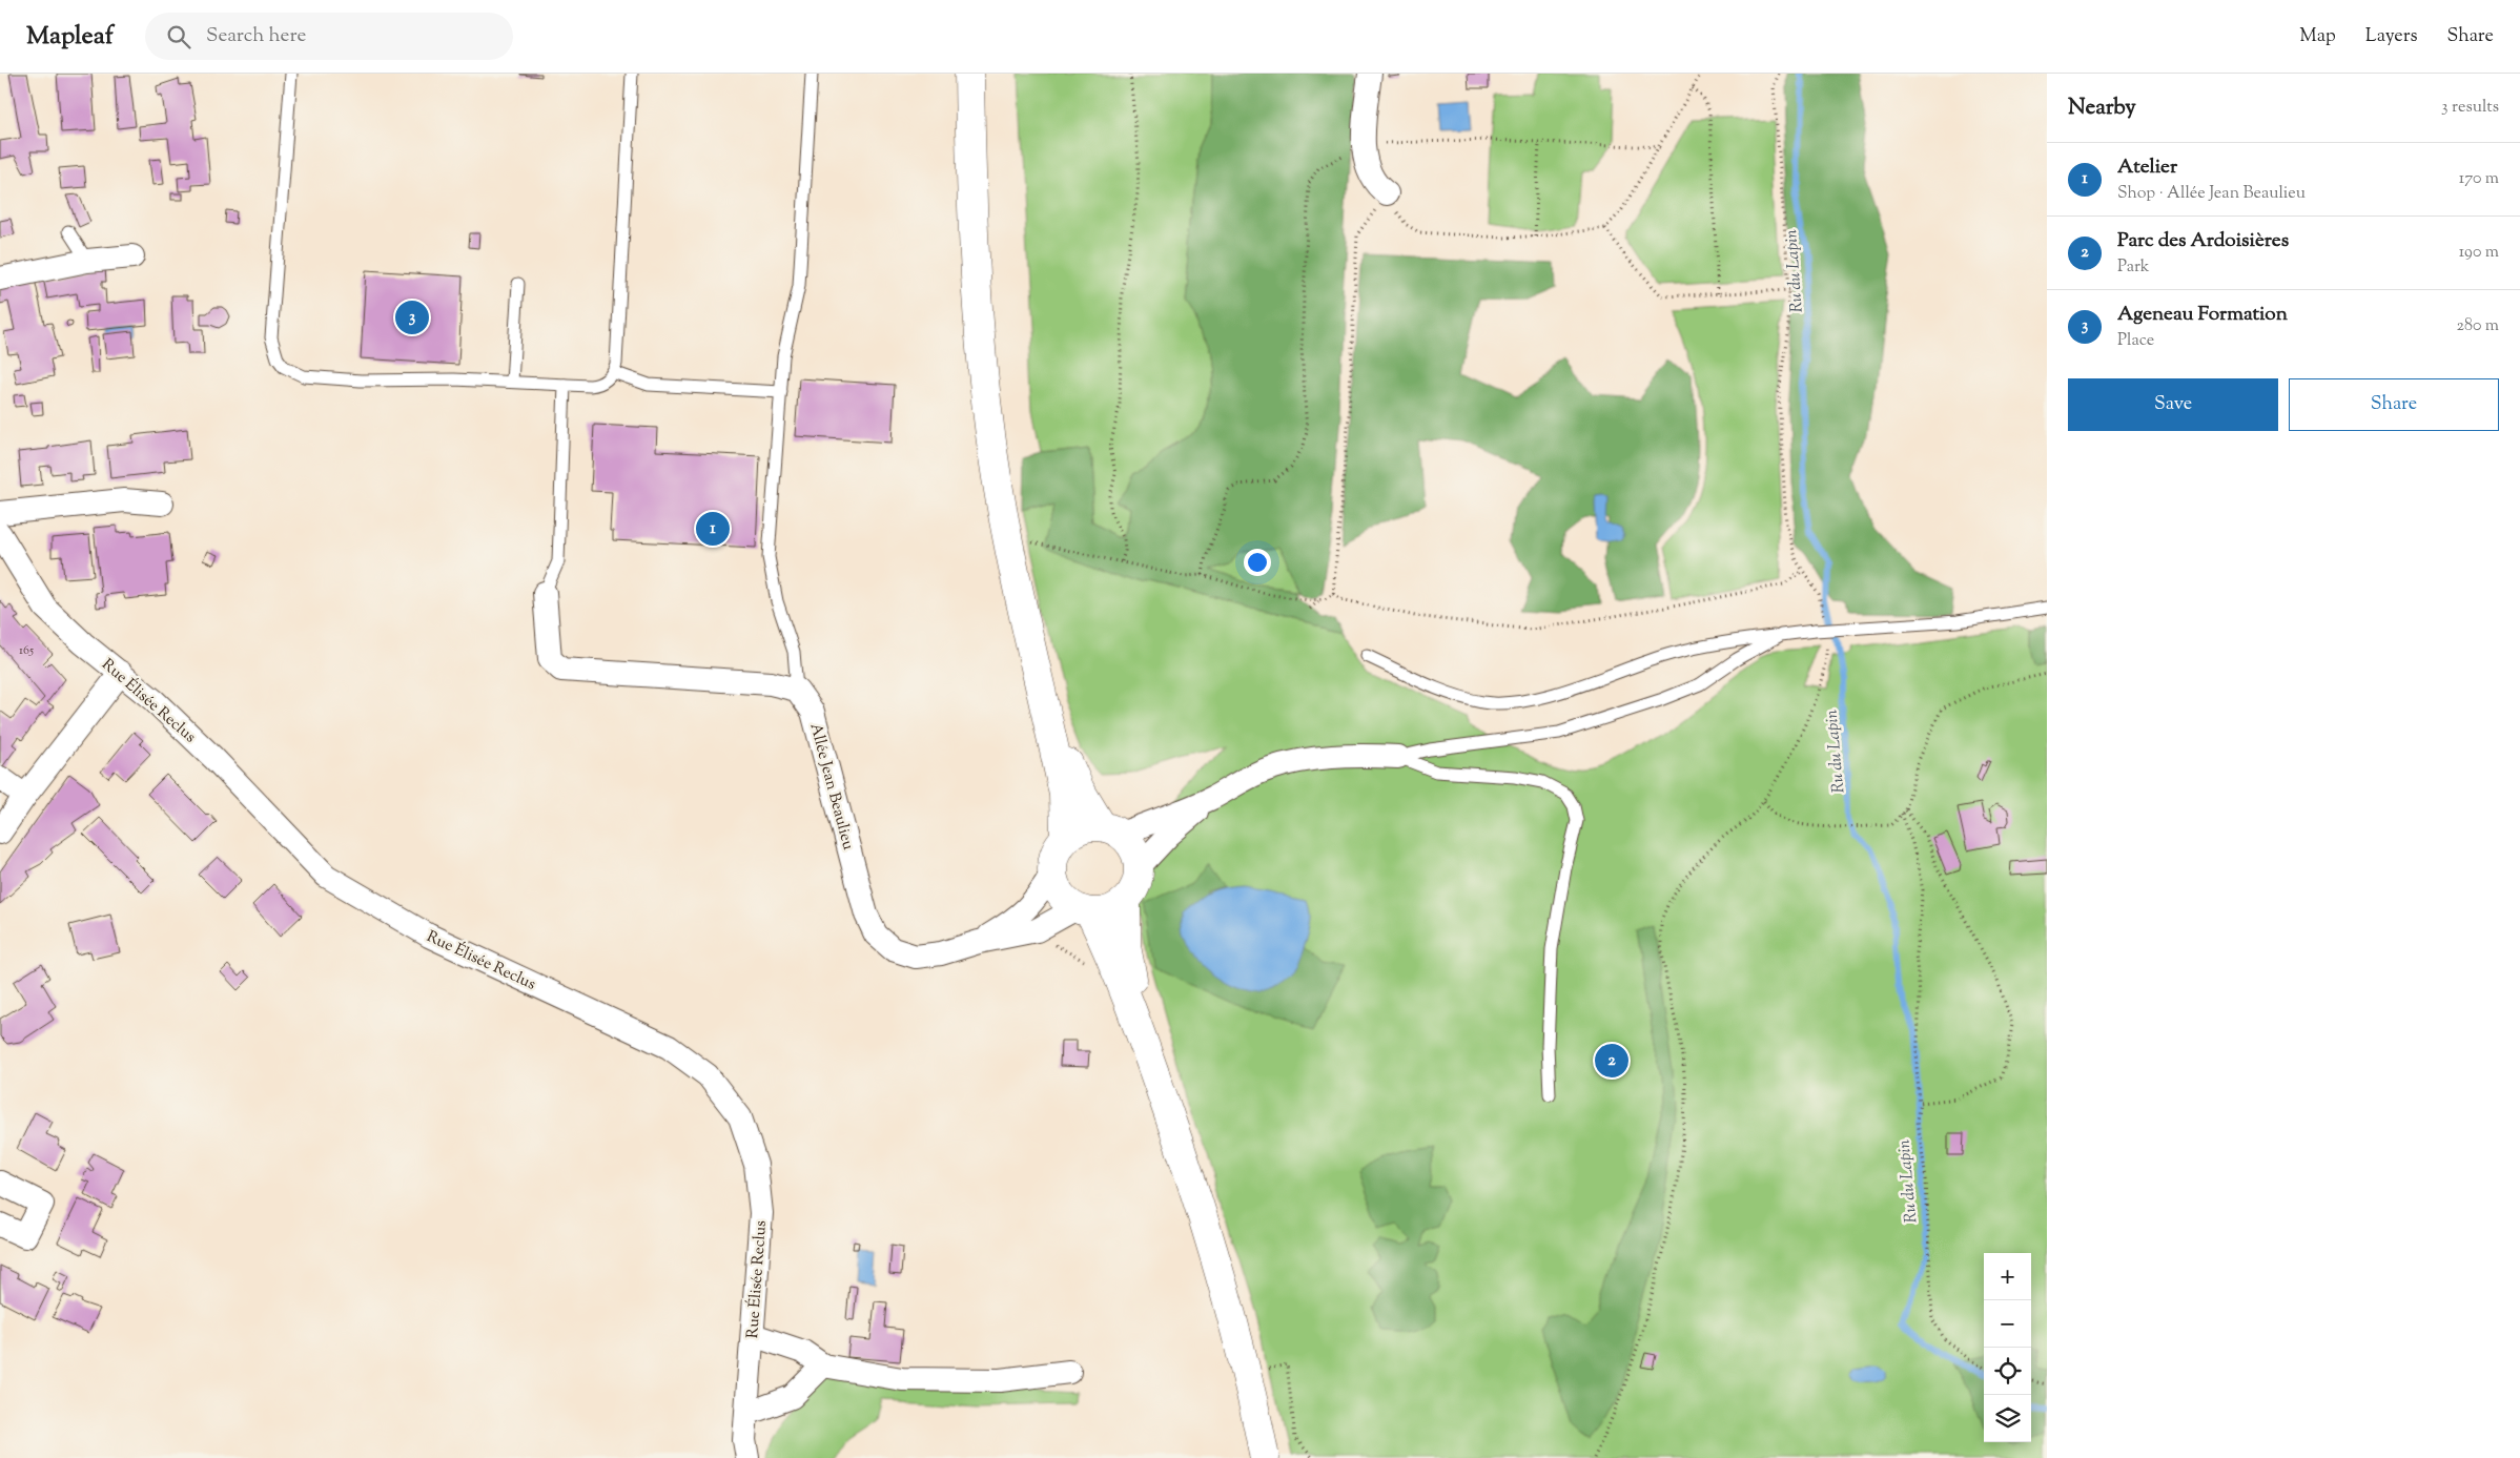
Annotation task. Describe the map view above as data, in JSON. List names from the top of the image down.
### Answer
{
  "streets": {
    "street": ["Rue Élisée Reclus", "Allée Jean Beaulieu"]
  },
  "water": ["Ru du Lapin"],
  "house_numbers": ["165"],
  "page": {
    "header": "Mapleaf",
    "search": "Search here",
    "nav": ["Map", "Layers", "Share"],
    "heading": ["Nearby", "3 results"],
    "list": [
      {
        "mark": "1",
        "name": "Atelier",
        "note": "Shop · Allée Jean Beaulieu",
        "value": "170 m"
      },
      {
        "mark": "2",
        "name": "Parc des Ardoisières",
        "note": "Park",
        "value": "190 m"
      },
      {
        "mark": "3",
        "name": "Ageneau Formation",
        "note": "Place",
        "value": "280 m"
      }
    ],
    "pins": ["3", "1", "2"],
    "buttons": ["Save", "Share"],
    "map_buttons": ["+", "−"]
  }
}
